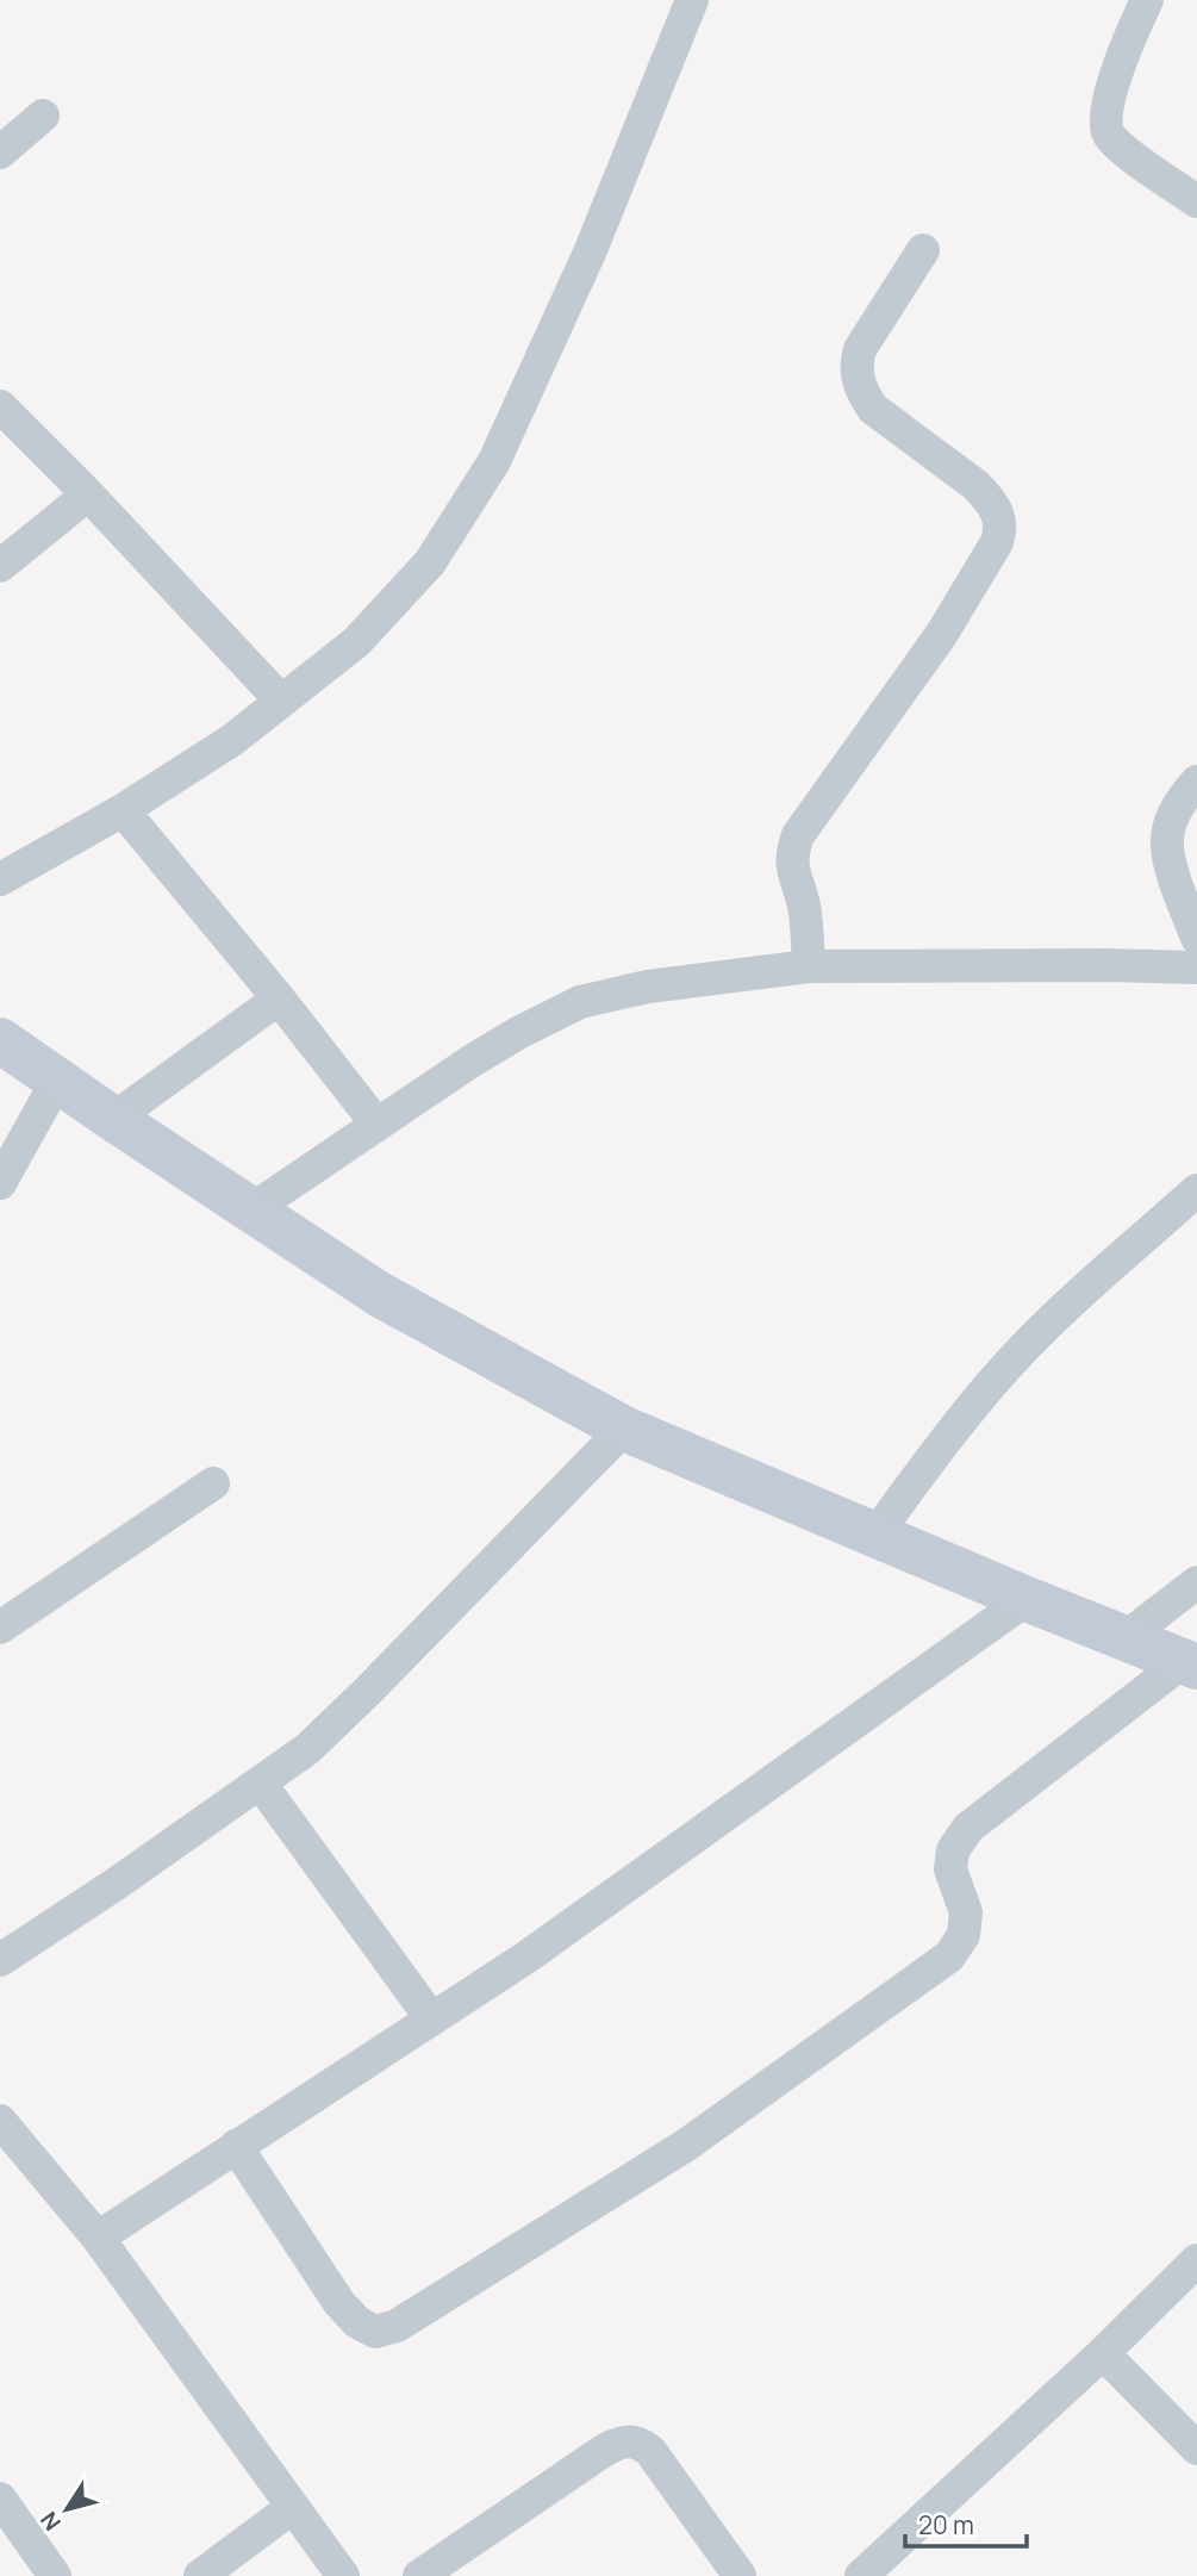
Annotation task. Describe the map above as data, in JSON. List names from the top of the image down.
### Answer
{
  "scale_bar": "20 m",
  "north": "bottom left"
}
